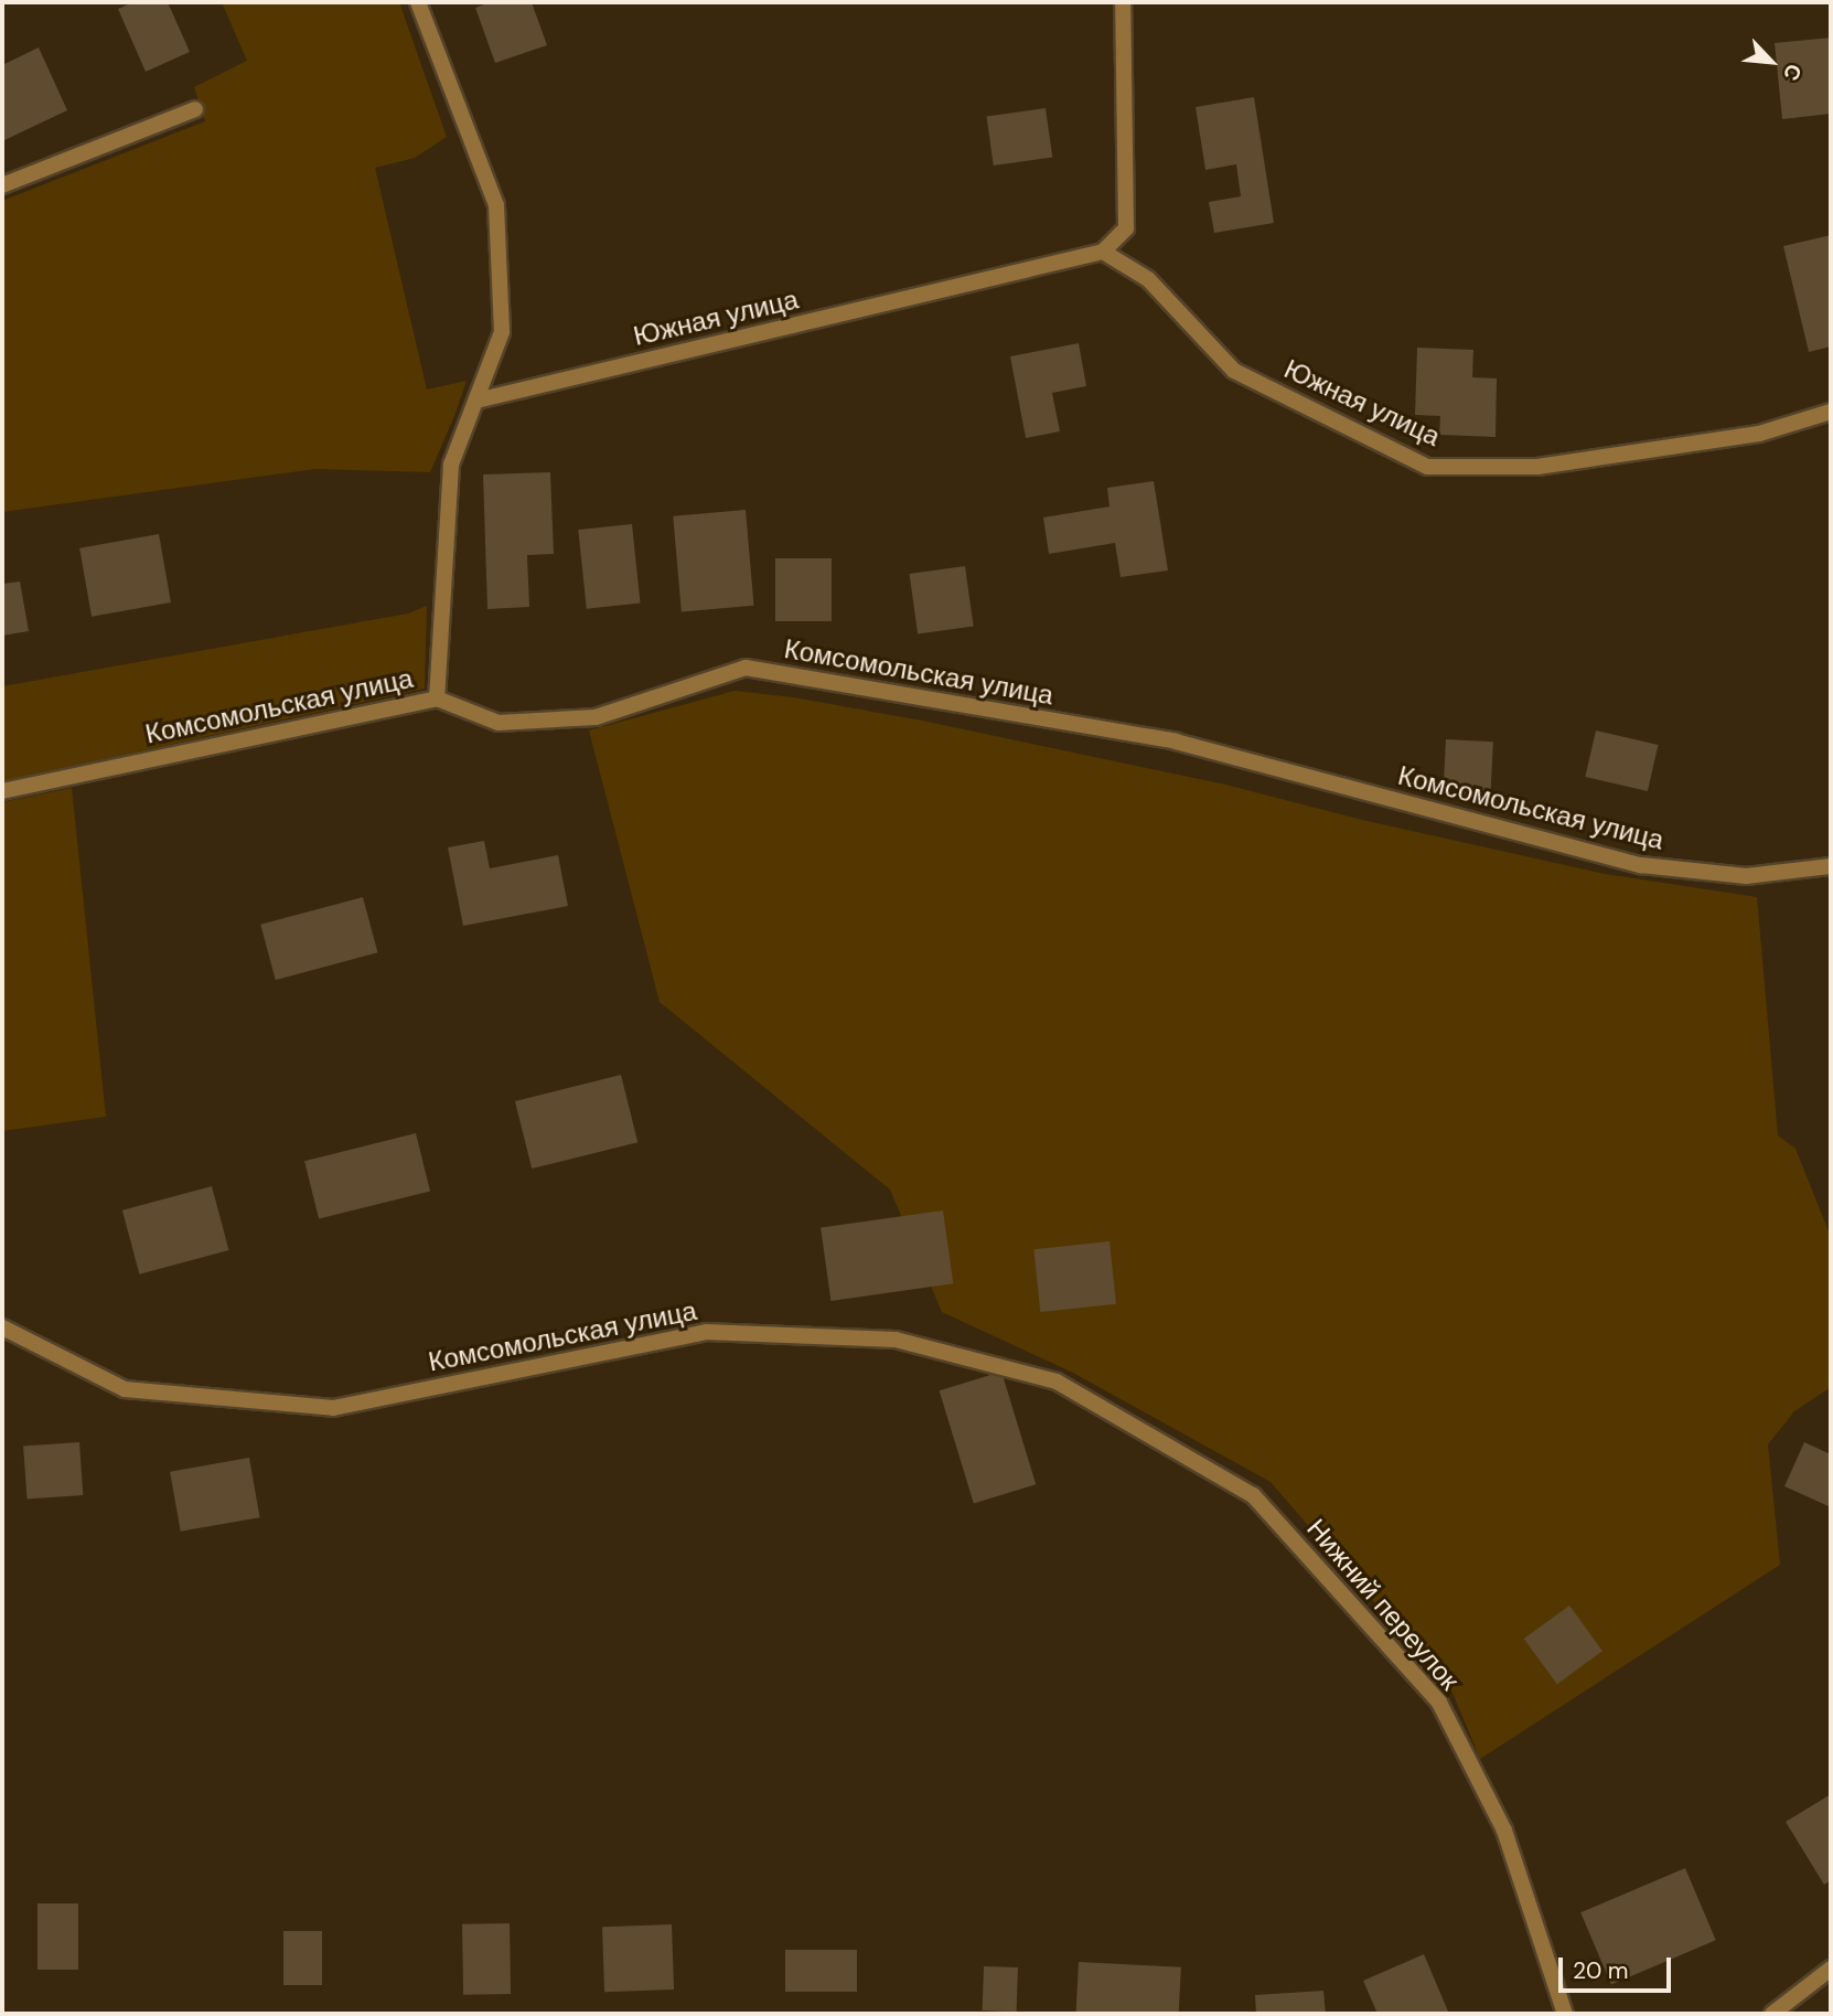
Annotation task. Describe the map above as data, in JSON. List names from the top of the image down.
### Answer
{
  "streets": {
    "street": ["Южная улица", "Комсомольская улица", "Нижний переулок"]
  },
  "crossings": [
    ["Комсомольская улица", "Нижний переулок"]
  ],
  "scale_bar": "20 m",
  "north": "bottom right"
}
